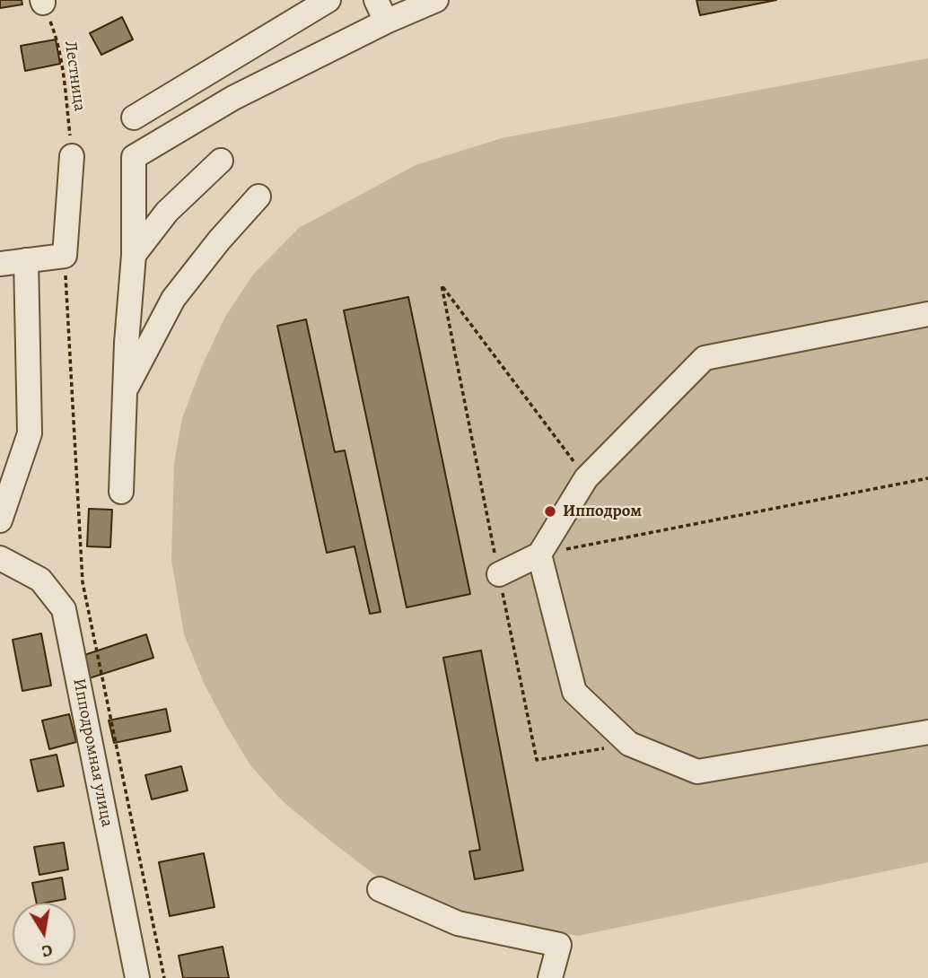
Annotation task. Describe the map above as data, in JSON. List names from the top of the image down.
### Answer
{
  "streets": {
    "street": ["Ипподромная улица"],
    "path": ["Лестница"]
  },
  "places": ["Ипподром"],
  "north": "bottom"
}
